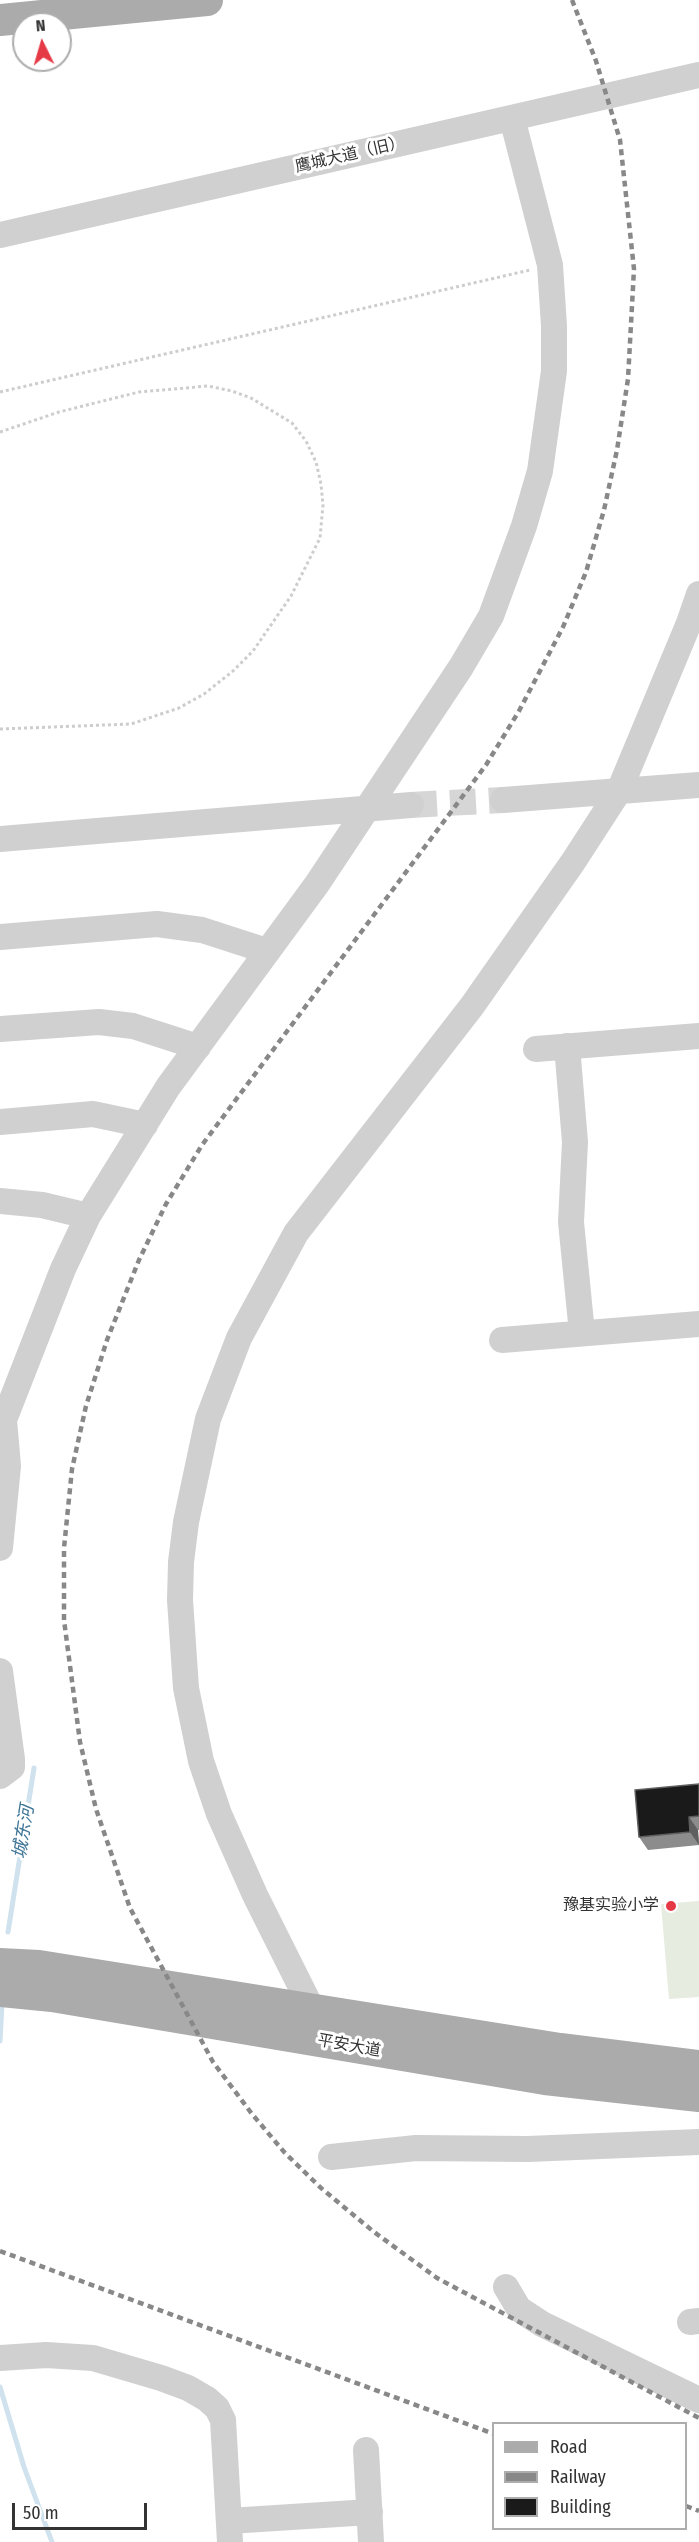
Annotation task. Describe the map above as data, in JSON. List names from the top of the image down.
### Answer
{
  "streets": {
    "main road": ["平安大道"],
    "street": ["鹰城大道（旧）"]
  },
  "water": ["城东河"],
  "places": ["豫基实验小学"],
  "legend": ["Road", "Railway", "Building"],
  "scale_bar": "50 m",
  "north": "top"
}
